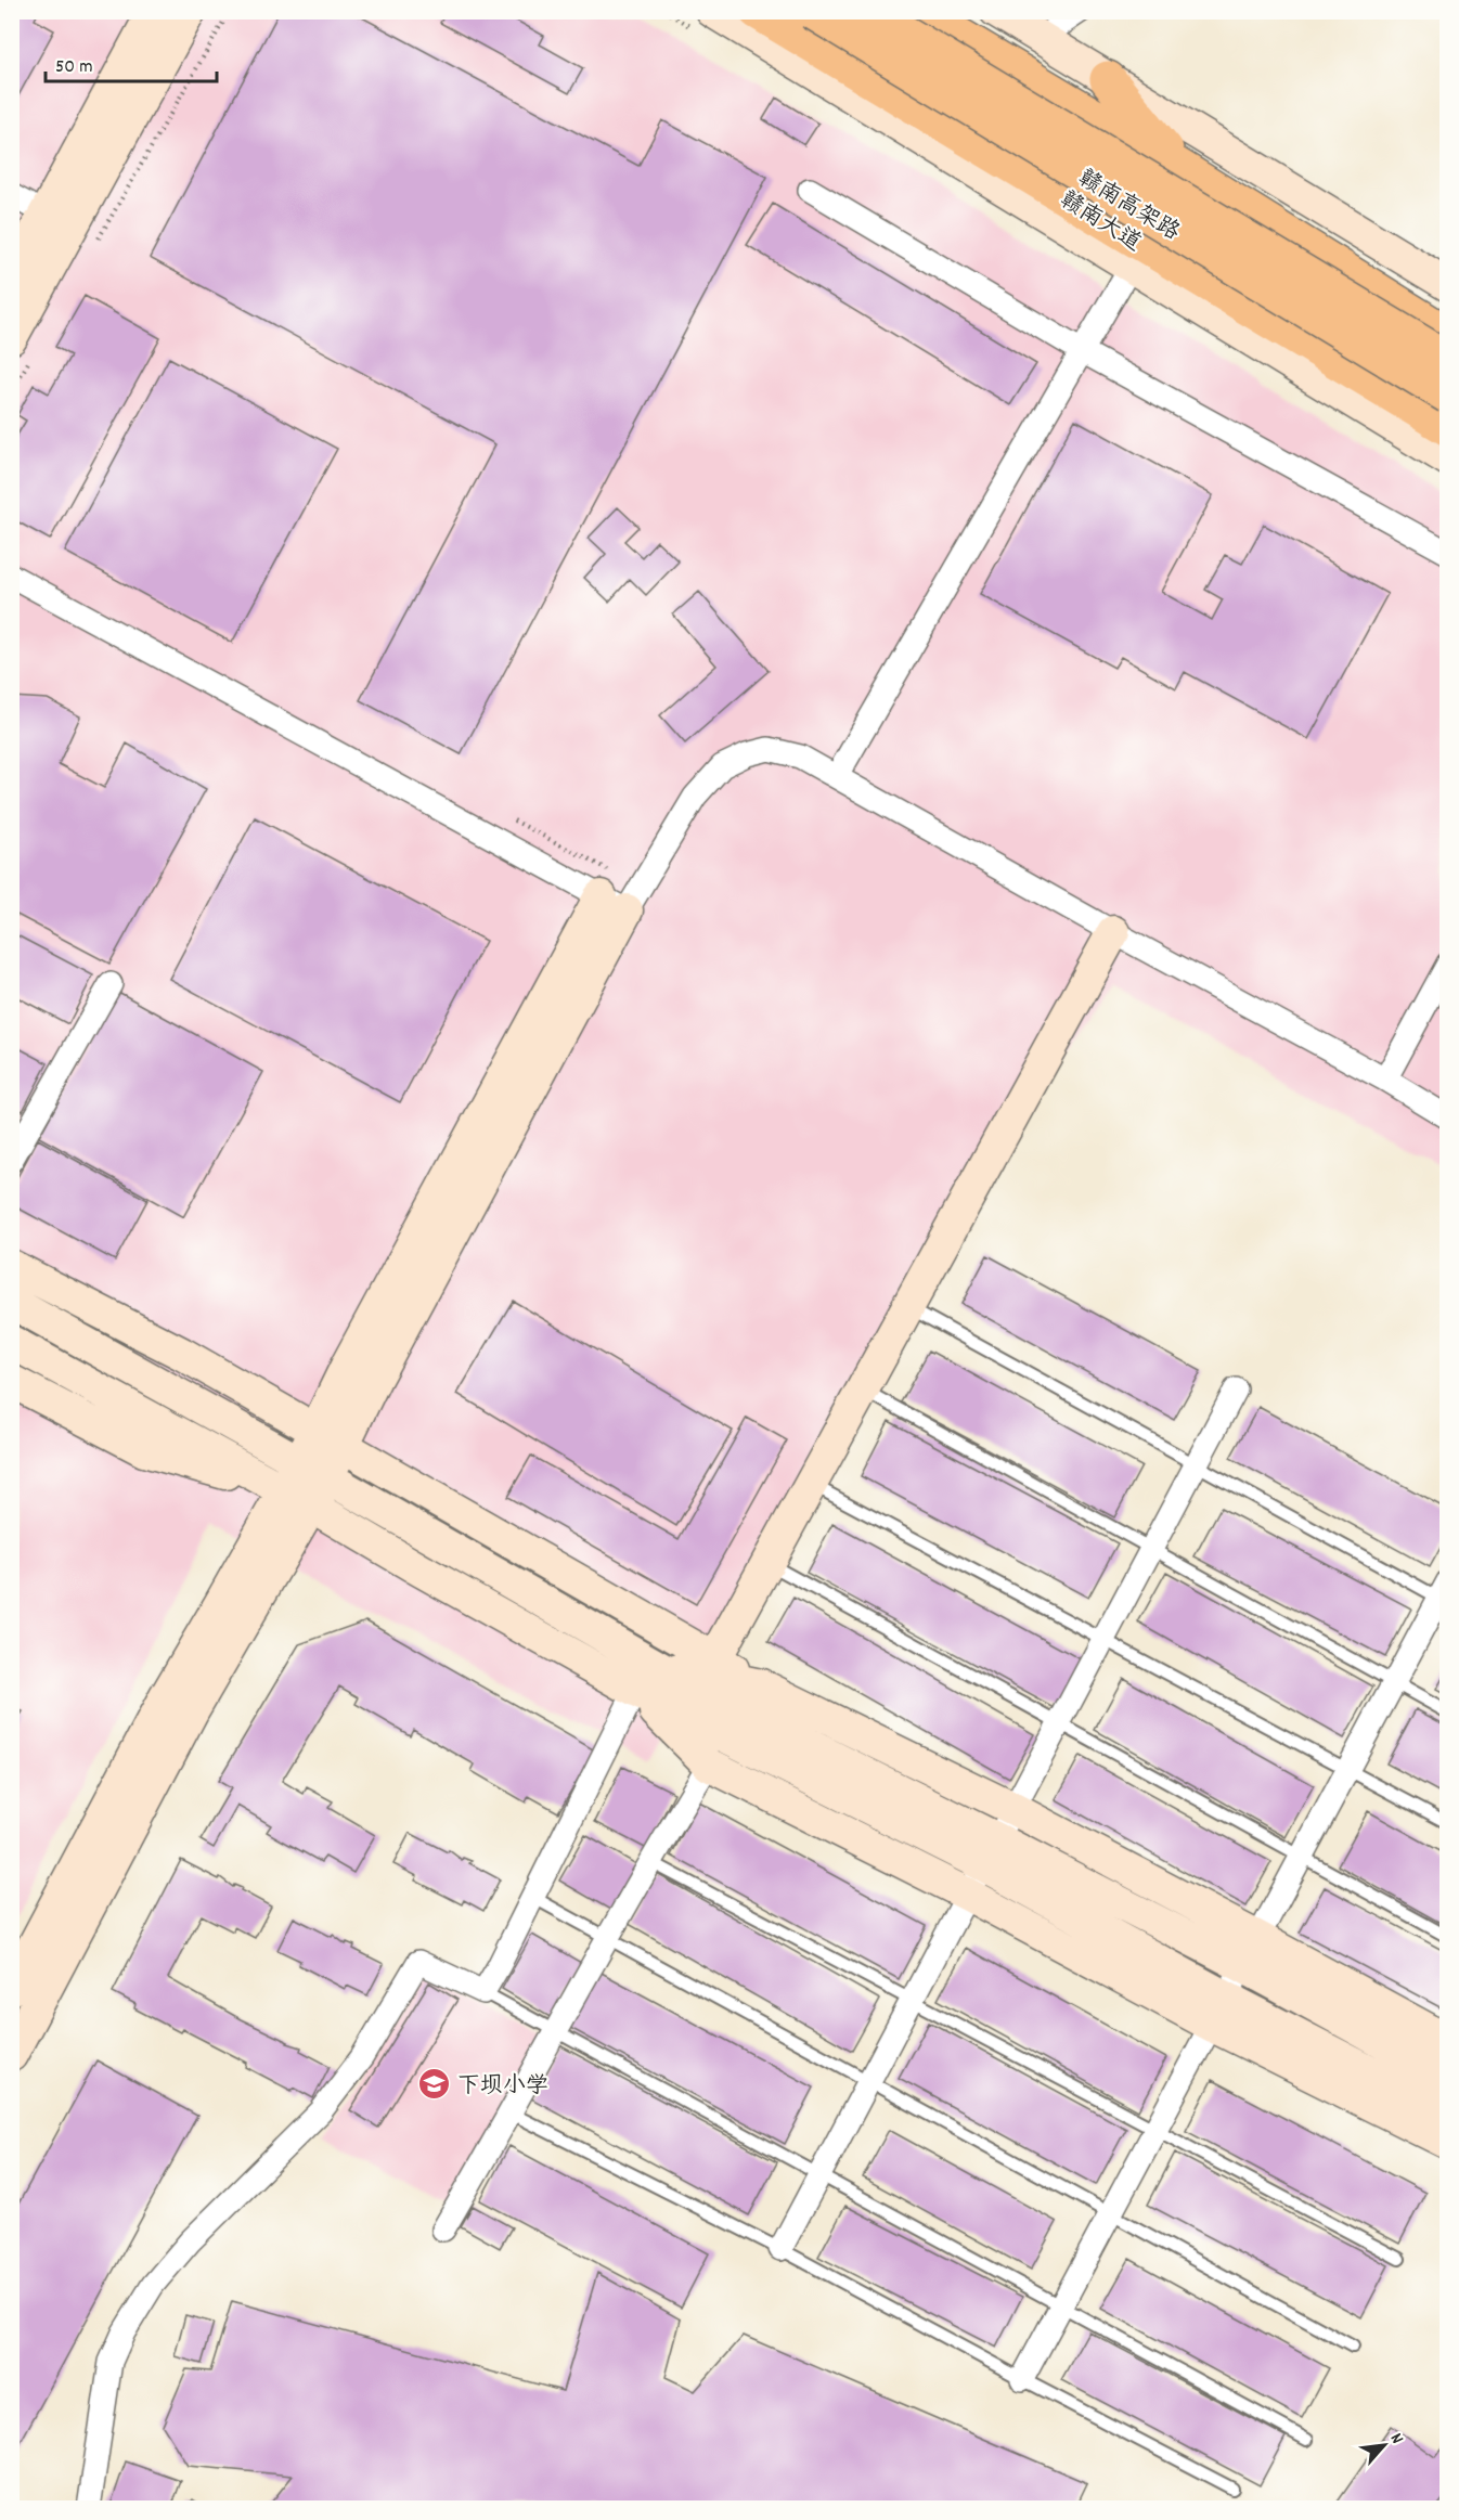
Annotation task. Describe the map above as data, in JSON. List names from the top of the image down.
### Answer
{
  "streets": {
    "main road": ["赣南高架路", "赣南大道"]
  },
  "places": {
    "school or university": ["下坝小学"]
  },
  "scale_bar": "50 m",
  "north": "top right"
}
